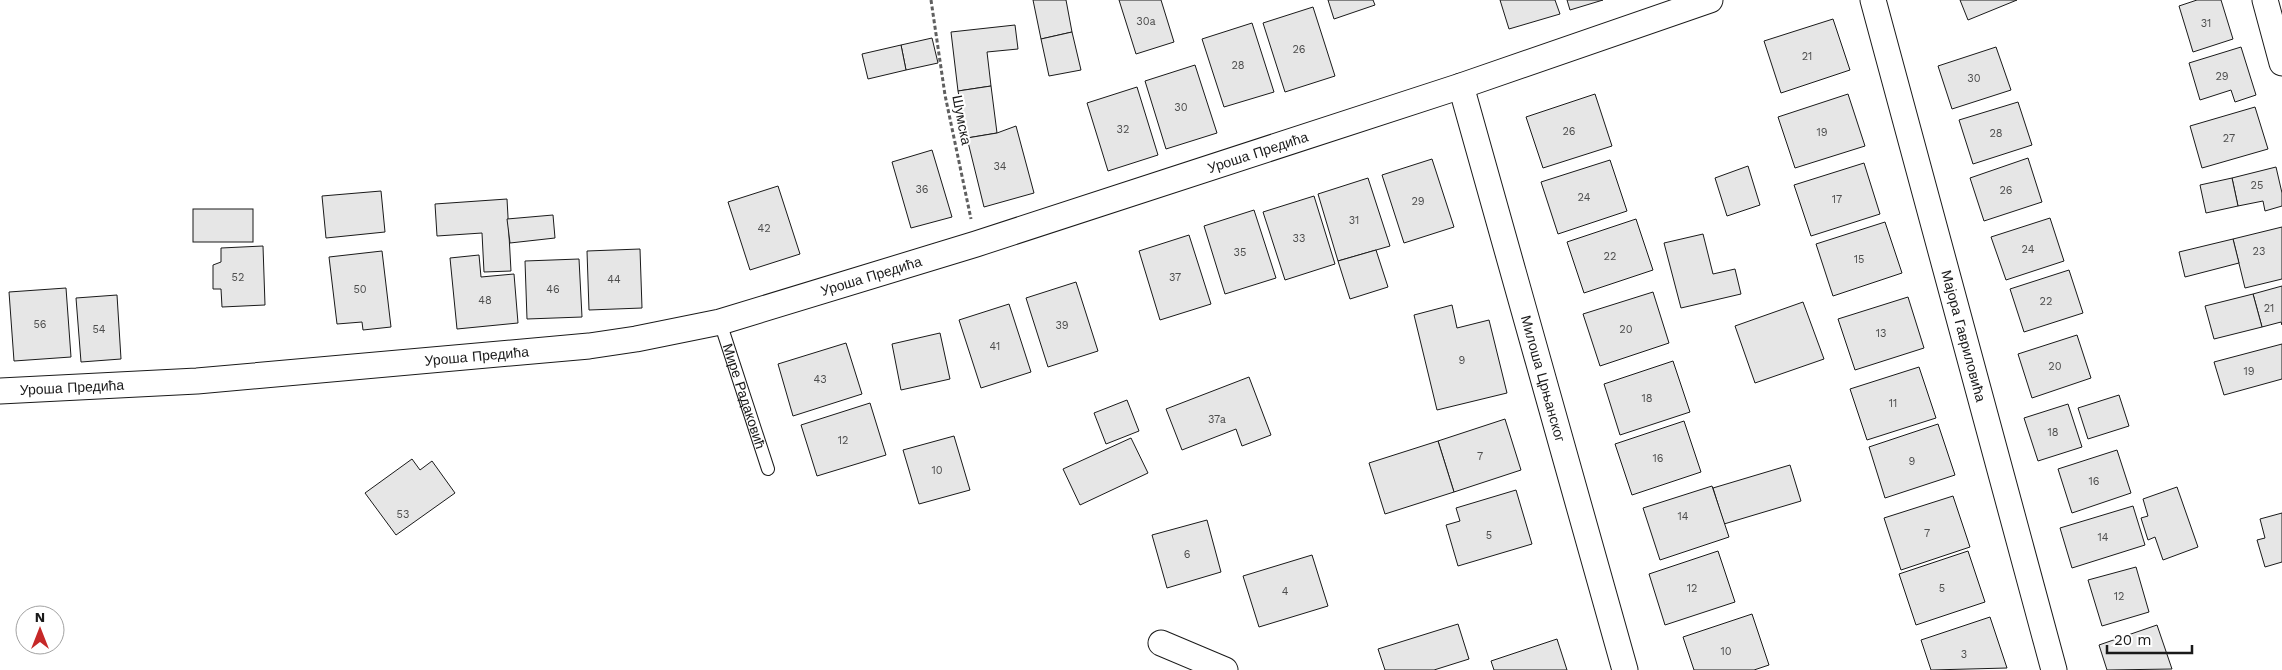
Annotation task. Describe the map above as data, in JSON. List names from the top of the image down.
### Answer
{
  "streets": {
    "street": ["Уроша Предића", "Мајора Гавриловића", "Милоша Црњанског"],
    "lane": ["Мире Радаковић"],
    "path": ["Шумска"]
  },
  "crossings": [
    ["Шумска", "Уроша Предића"],
    ["Уроша Предића", "Милоша Црњанског"],
    ["Уроша Предића", "Мире Радаковић"]
  ],
  "house_numbers": [
    "30a",
    "31",
    "26",
    "21",
    "28",
    "29",
    "30",
    "30",
    "32",
    "26",
    "19",
    "28",
    "27",
    "34",
    "25",
    "36",
    "26",
    "24",
    "17",
    "29",
    "31",
    "42",
    "33",
    "24",
    "23",
    "35",
    "22",
    "15",
    "52",
    "37",
    "44",
    "50",
    "46",
    "48",
    "22",
    "21",
    "56",
    "39",
    "54",
    "20",
    "13",
    "41",
    "9",
    "20",
    "19",
    "43",
    "18",
    "11",
    "37a",
    "18",
    "12",
    "7",
    "16",
    "9",
    "10",
    "16",
    "53",
    "14",
    "7",
    "5",
    "14",
    "6",
    "12",
    "5",
    "4",
    "12",
    "10",
    "3"
  ],
  "scale_bar": "20 m",
  "north": "top"
}
